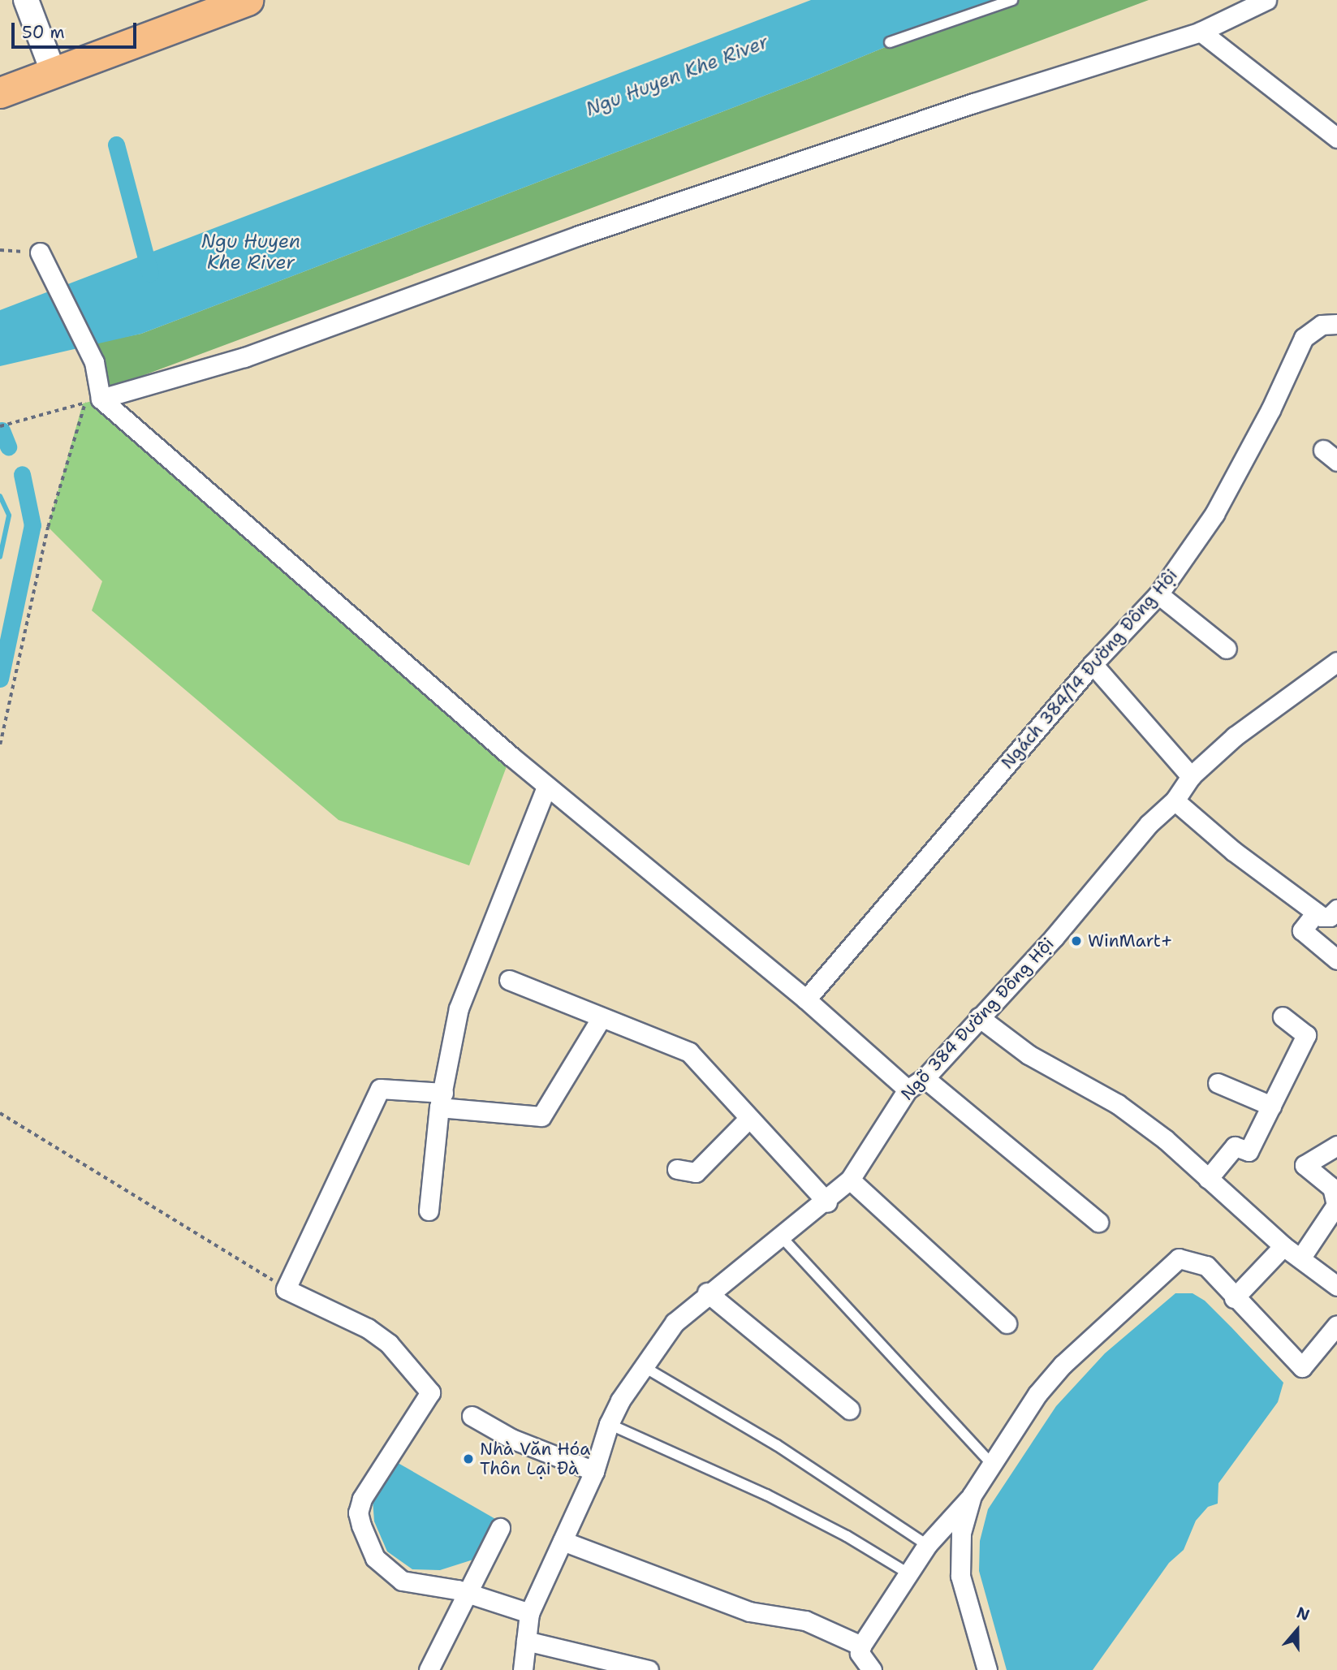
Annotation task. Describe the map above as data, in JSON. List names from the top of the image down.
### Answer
{
  "streets": {
    "street": ["Ngách 384/14 Đường Đông Hội", "Ngõ 384 Đường Đông Hội"]
  },
  "water": ["Ngu Huyen Khe River"],
  "places": ["WinMart+", "Nhà Văn Hóa Thôn Lại Đà"],
  "scale_bar": "50 m",
  "north": "top"
}
